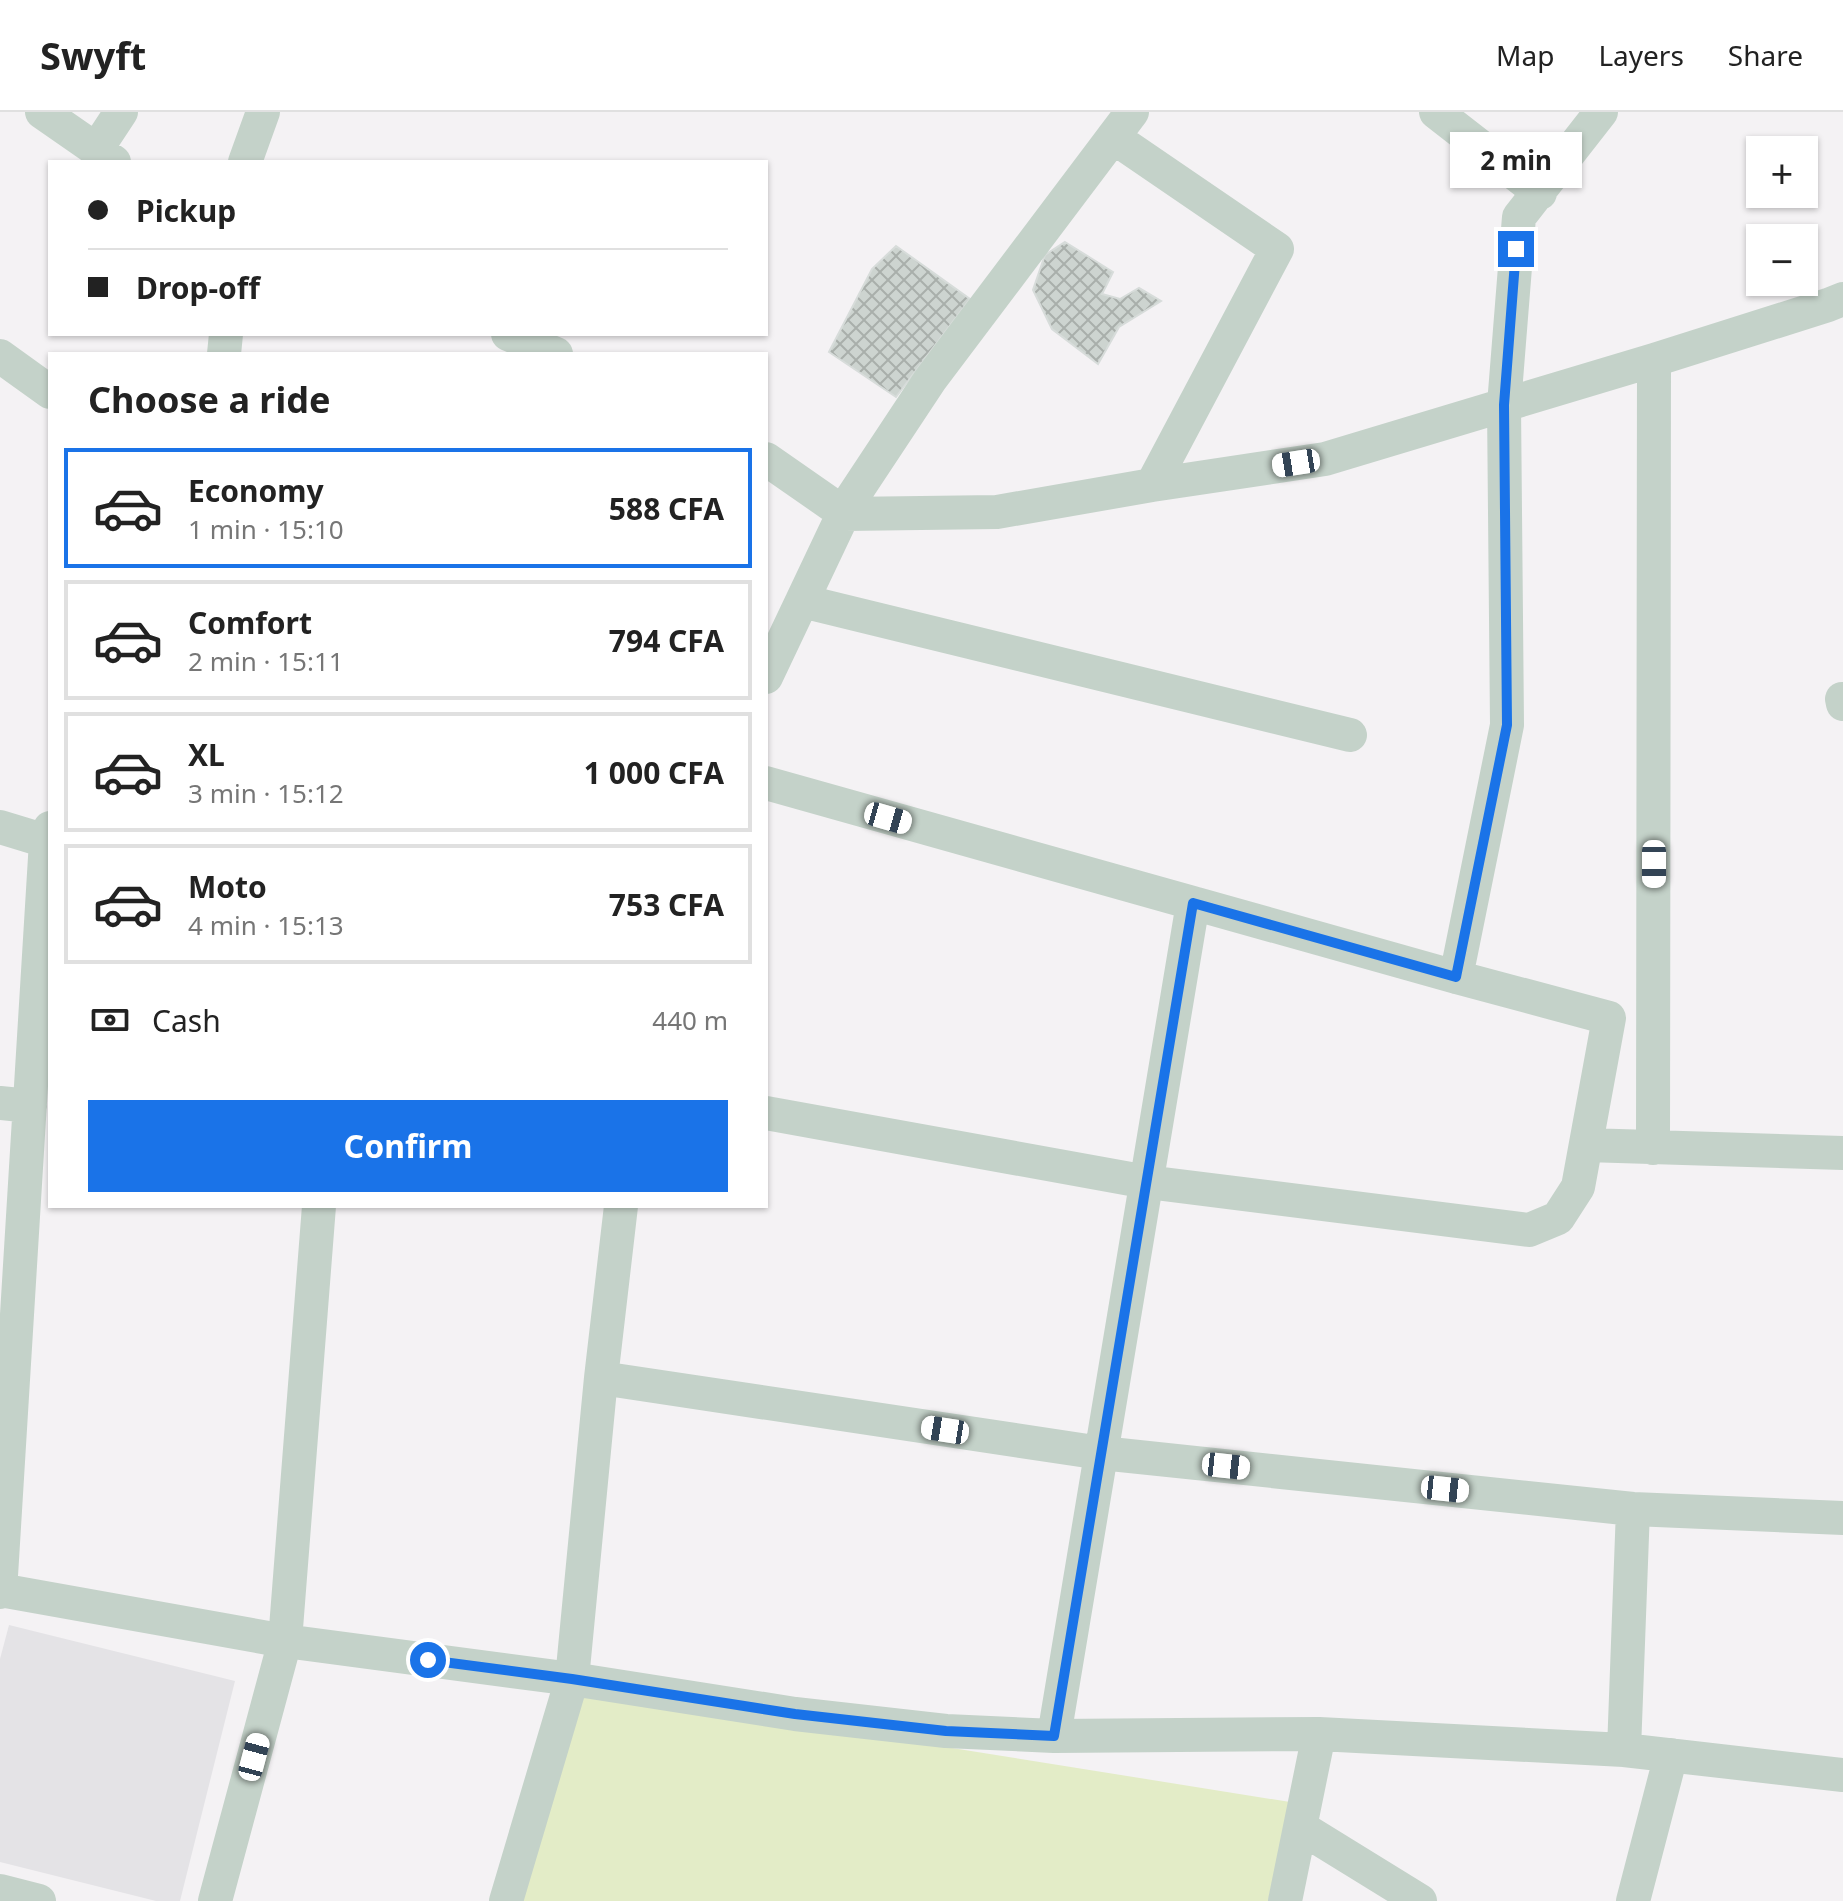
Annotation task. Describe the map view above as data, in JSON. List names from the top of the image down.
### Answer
{
  "page": {
    "header": "Swyft",
    "nav": ["Map", "Layers", "Share"],
    "bubble": "2 min",
    "map_buttons": ["+", "−"],
    "banner": ["Pickup", "Drop-off"],
    "heading": "Choose a ride",
    "list": [
      {
        "name": "Economy",
        "note": "1 min · 15:10",
        "value": "588 CFA"
      },
      {
        "name": "Comfort",
        "note": "2 min · 15:11",
        "value": "794 CFA"
      },
      {
        "name": "XL",
        "note": "3 min · 15:12",
        "value": "1 000 CFA"
      },
      {
        "name": "Moto",
        "note": "4 min · 15:13",
        "value": "753 CFA"
      }
    ],
    "pay": ["Cash", "440 m"],
    "buttons": "Confirm"
  }
}
